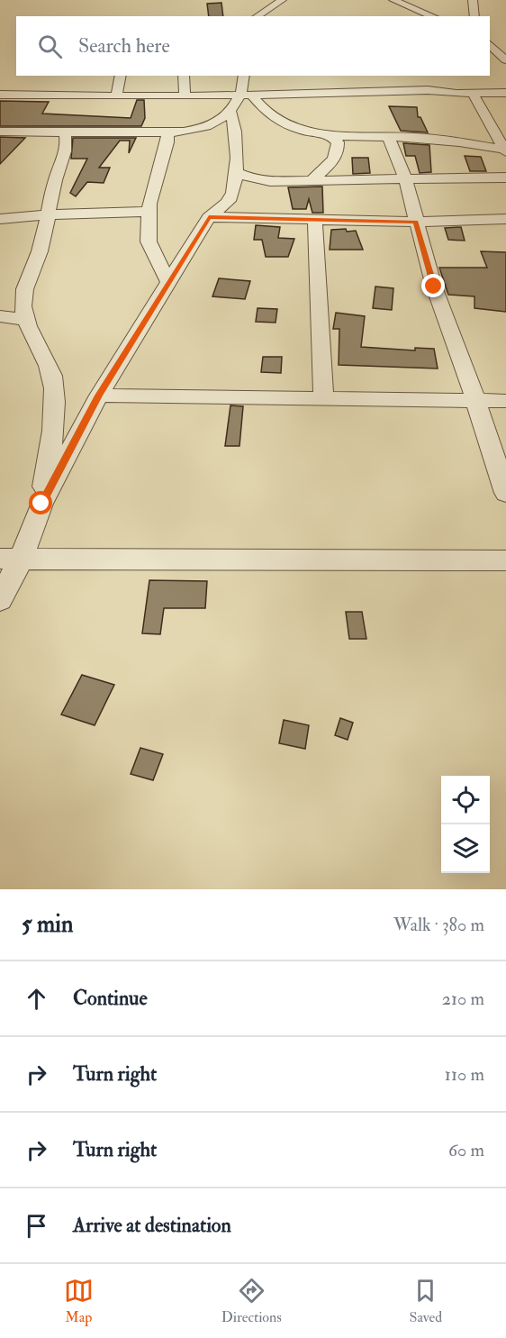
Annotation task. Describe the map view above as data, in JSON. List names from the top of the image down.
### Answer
{
  "page": {
    "search": "Search here",
    "heading": ["5 min", "Walk · 380 m"],
    "list": [
      ["Continue", "210 m"],
      ["Turn right", "110 m"],
      ["Turn right", "60 m"],
      "Arrive at destination"
    ],
    "nav": ["Map", "Directions", "Saved"]
  }
}
